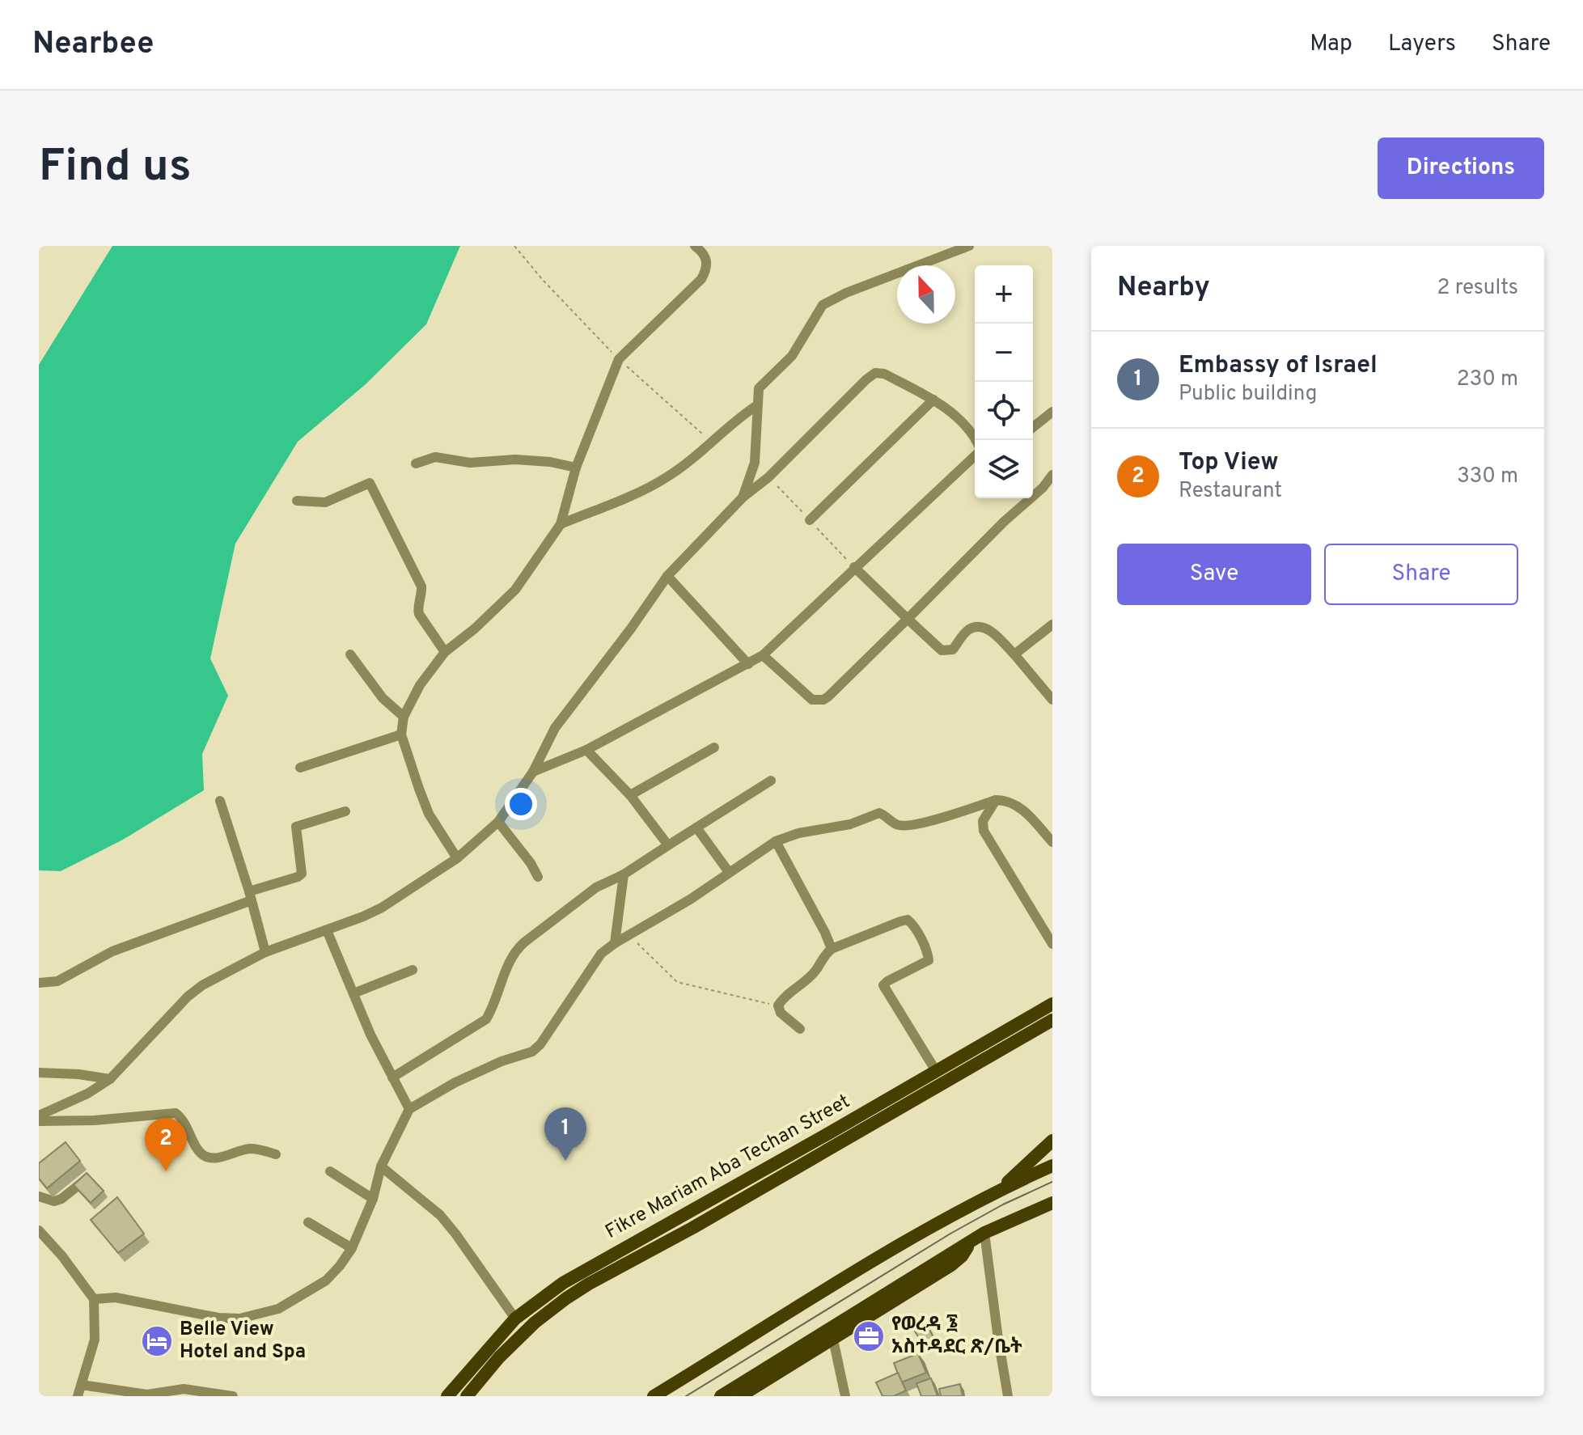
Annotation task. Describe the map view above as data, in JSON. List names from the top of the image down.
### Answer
{
  "streets": {
    "main road": ["Fikre Mariam Aba Techan Street"]
  },
  "places": {
    "office": ["የወረዳ ፮ አስተዳደር ጽ/ቤት"],
    "hotel": ["Belle View Hotel and Spa"]
  },
  "north": "top",
  "page": {
    "header": "Nearbee",
    "nav": ["Map", "Layers", "Share"],
    "buttons": [
      "Directions",
      ["Save", "Share"]
    ],
    "title": "Find us",
    "heading": ["Nearby", "2 results"],
    "map_buttons": ["+", "−"],
    "list": [
      {
        "mark": "1",
        "name": "Embassy of Israel",
        "note": "Public building",
        "value": "230 m"
      },
      {
        "mark": "2",
        "name": "Top View",
        "note": "Restaurant",
        "value": "330 m"
      }
    ],
    "pins": ["1", "2"]
  }
}
